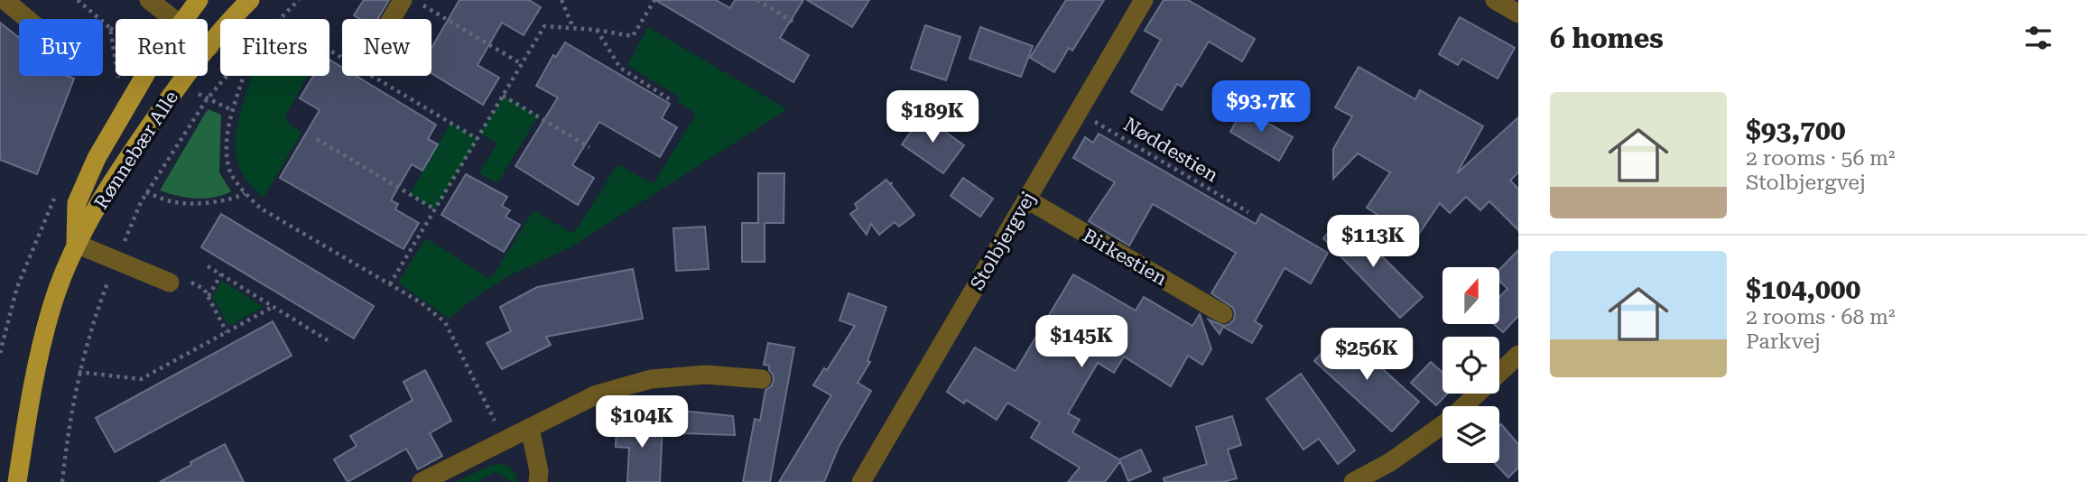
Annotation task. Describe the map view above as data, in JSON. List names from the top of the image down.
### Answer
{
  "streets": {
    "main road": ["Rønnebær Alle"],
    "street": ["Stolbjergvej", "Birkestien"],
    "path": ["Nøddestien"]
  },
  "crossings": [
    ["Nøddestien", "Stolbjergvej"],
    ["Stolbjergvej", "Birkestien"]
  ],
  "north": "top",
  "page": {
    "heading": "6 homes",
    "chip": [
      "Buy",
      "Rent",
      "Filters",
      "New"
    ],
    "list": [
      {
        "name": "$93,700",
        "note": "2 rooms · 56 m² · Stolbjergvej"
      },
      {
        "name": "$104,000",
        "note": "2 rooms · 68 m² · Parkvej"
      }
    ],
    "price": [
      "$93.7K",
      "$189K",
      "$113K",
      "$145K",
      "$256K",
      "$104K"
    ]
  }
}
